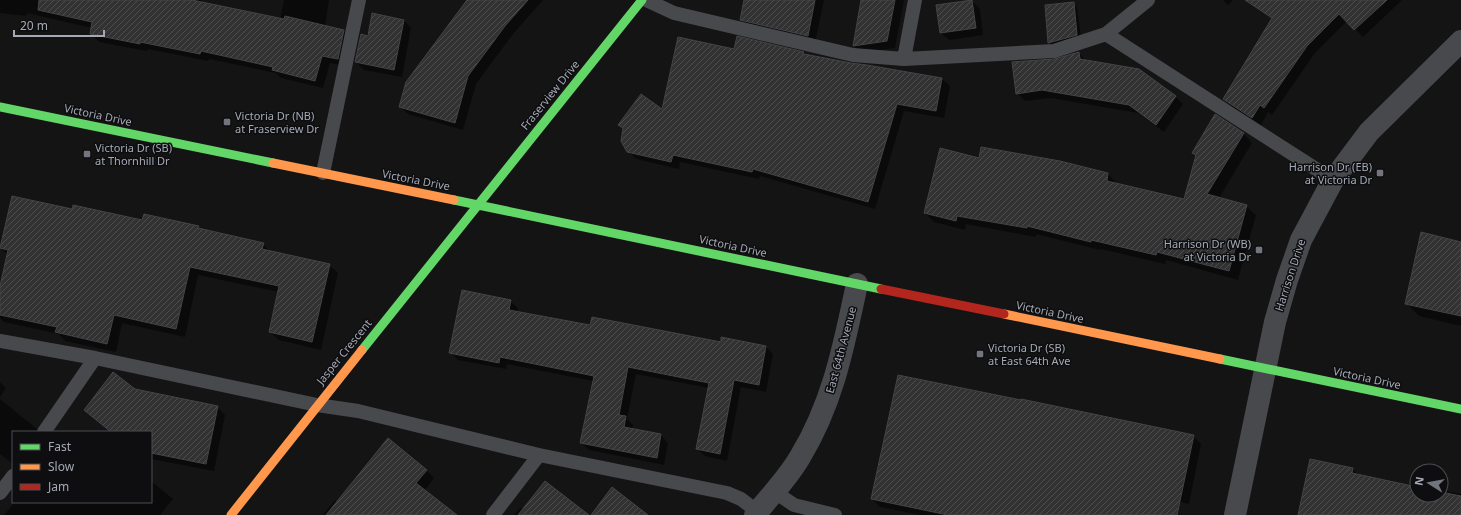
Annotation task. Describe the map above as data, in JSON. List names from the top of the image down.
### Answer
{
  "streets": {
    "street": [
      "Fraserview Drive",
      "Victoria Drive",
      "Harrison Drive",
      "East 64th Avenue",
      "Jasper Crescent"
    ]
  },
  "crossings": [
    ["Fraserview Drive", "Victoria Drive"],
    ["Fraserview Drive", "Jasper Crescent"],
    ["Victoria Drive", "Harrison Drive"],
    ["Victoria Drive", "East 64th Avenue"],
    ["Victoria Drive", "Jasper Crescent"]
  ],
  "places": {
    "transit": [
      "Victoria Dr (NB) at Fraserview Dr",
      "Victoria Dr (SB) at Thornhill Dr",
      "Harrison Dr (EB) at Victoria Dr",
      "Harrison Dr (WB) at Victoria Dr",
      "Victoria Dr (SB) at East 64th Ave"
    ]
  },
  "legend": ["Fast", "Slow", "Jam"],
  "scale_bar": "20 m",
  "north": "left"
}
